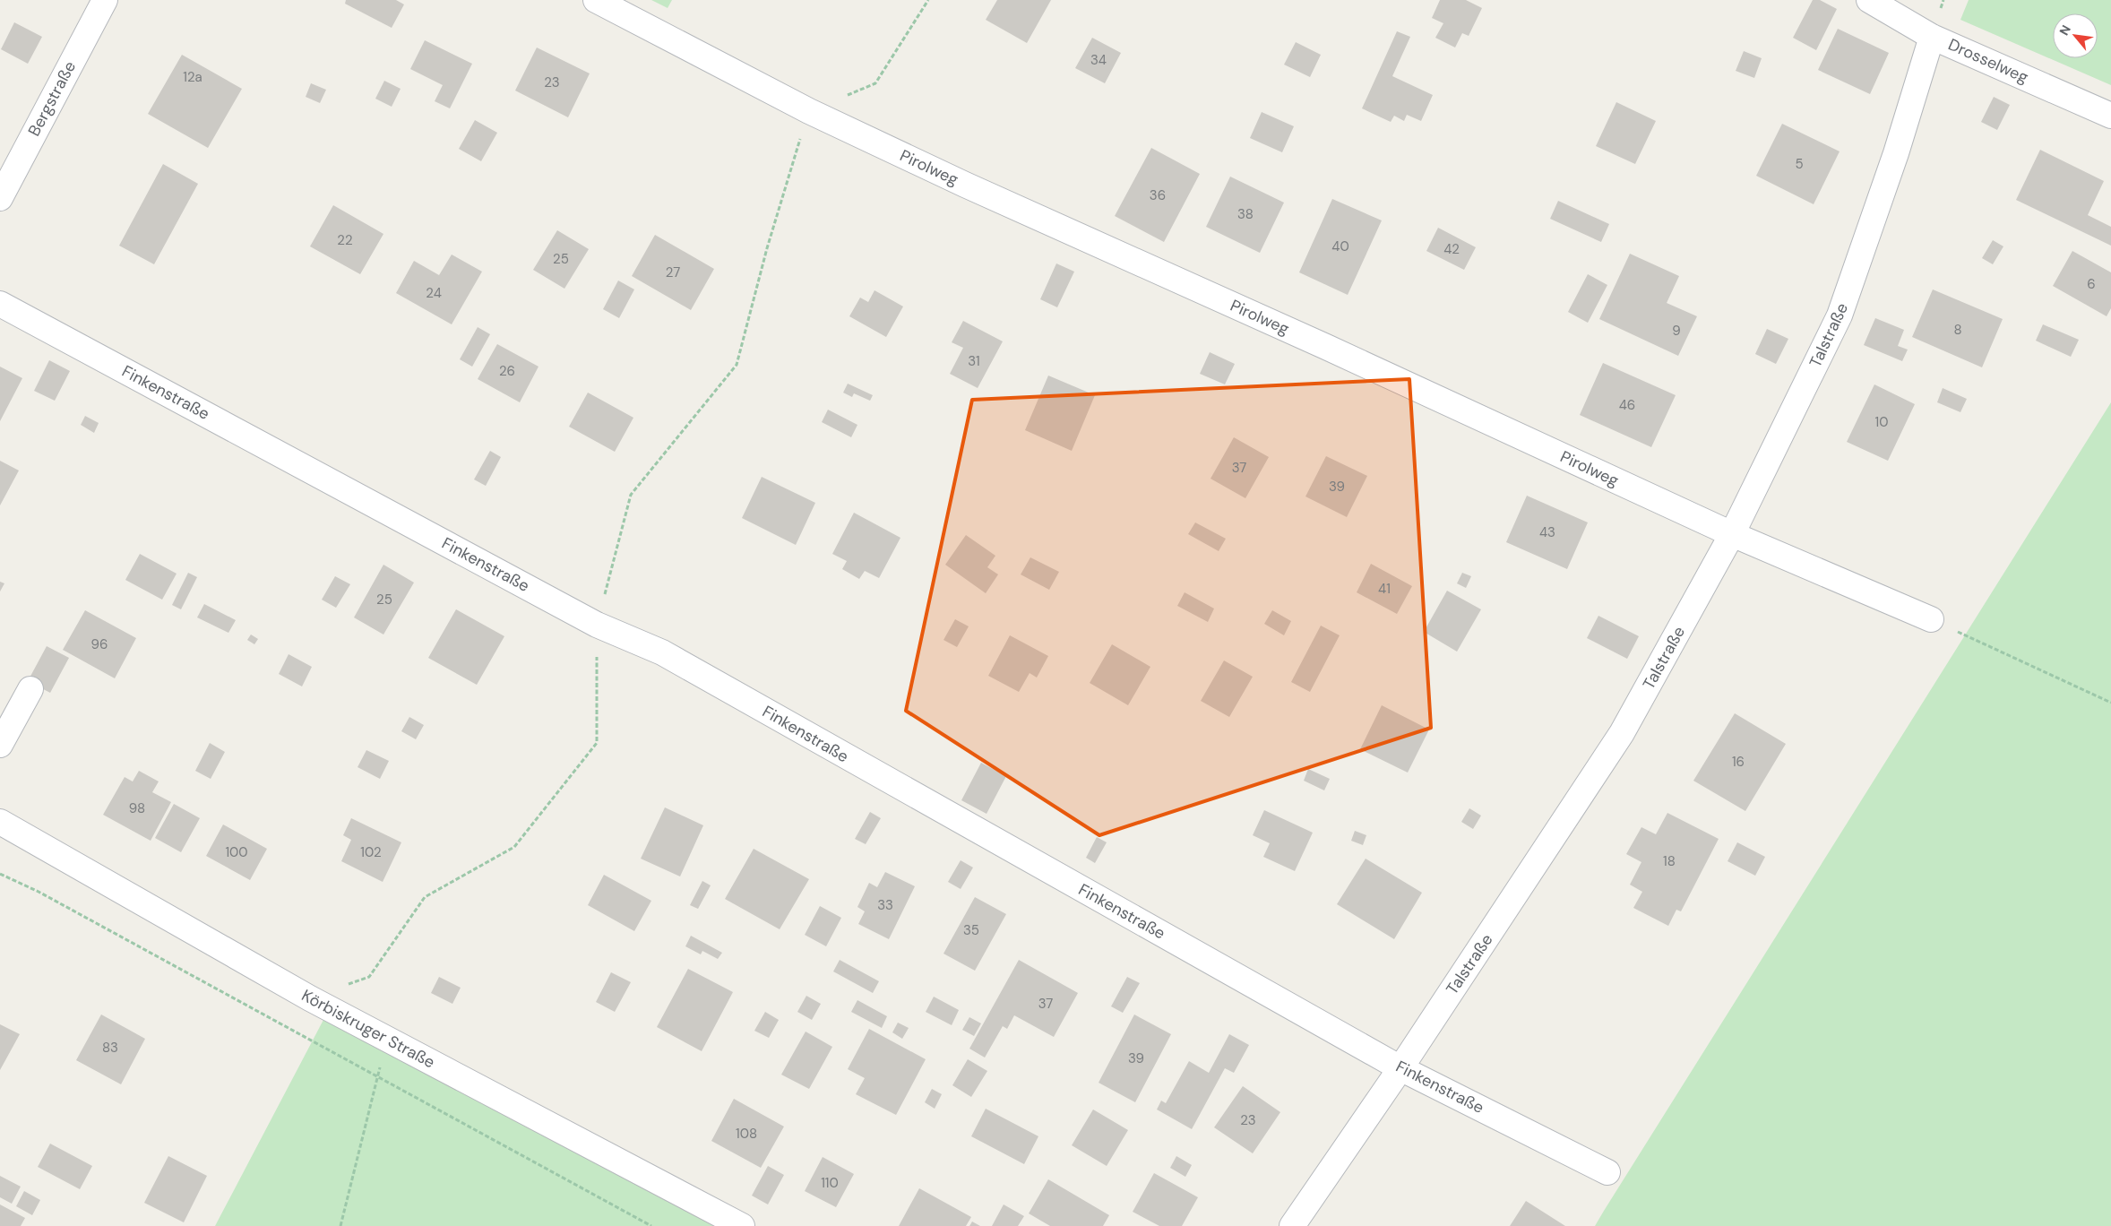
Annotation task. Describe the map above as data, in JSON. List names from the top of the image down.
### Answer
{
  "streets": {
    "street": [
      "Drosselweg",
      "Bergstraße",
      "Pirolweg",
      "Talstraße",
      "Finkenstraße",
      "Körbiskruger Straße"
    ]
  },
  "crossings": [
    ["Drosselweg", "Talstraße"],
    ["Pirolweg", "Talstraße"],
    ["Talstraße", "Finkenstraße"]
  ],
  "house_numbers": [
    "34",
    "12a",
    "23",
    "5",
    "36",
    "38",
    "22",
    "40",
    "42",
    "25",
    "27",
    "6",
    "24",
    "8",
    "9",
    "31",
    "26",
    "46",
    "10",
    "37",
    "39",
    "43",
    "41",
    "25",
    "96",
    "16",
    "98",
    "100",
    "102",
    "18",
    "33",
    "35",
    "37",
    "83",
    "39",
    "23",
    "108",
    "110"
  ],
  "north": "top left"
}
